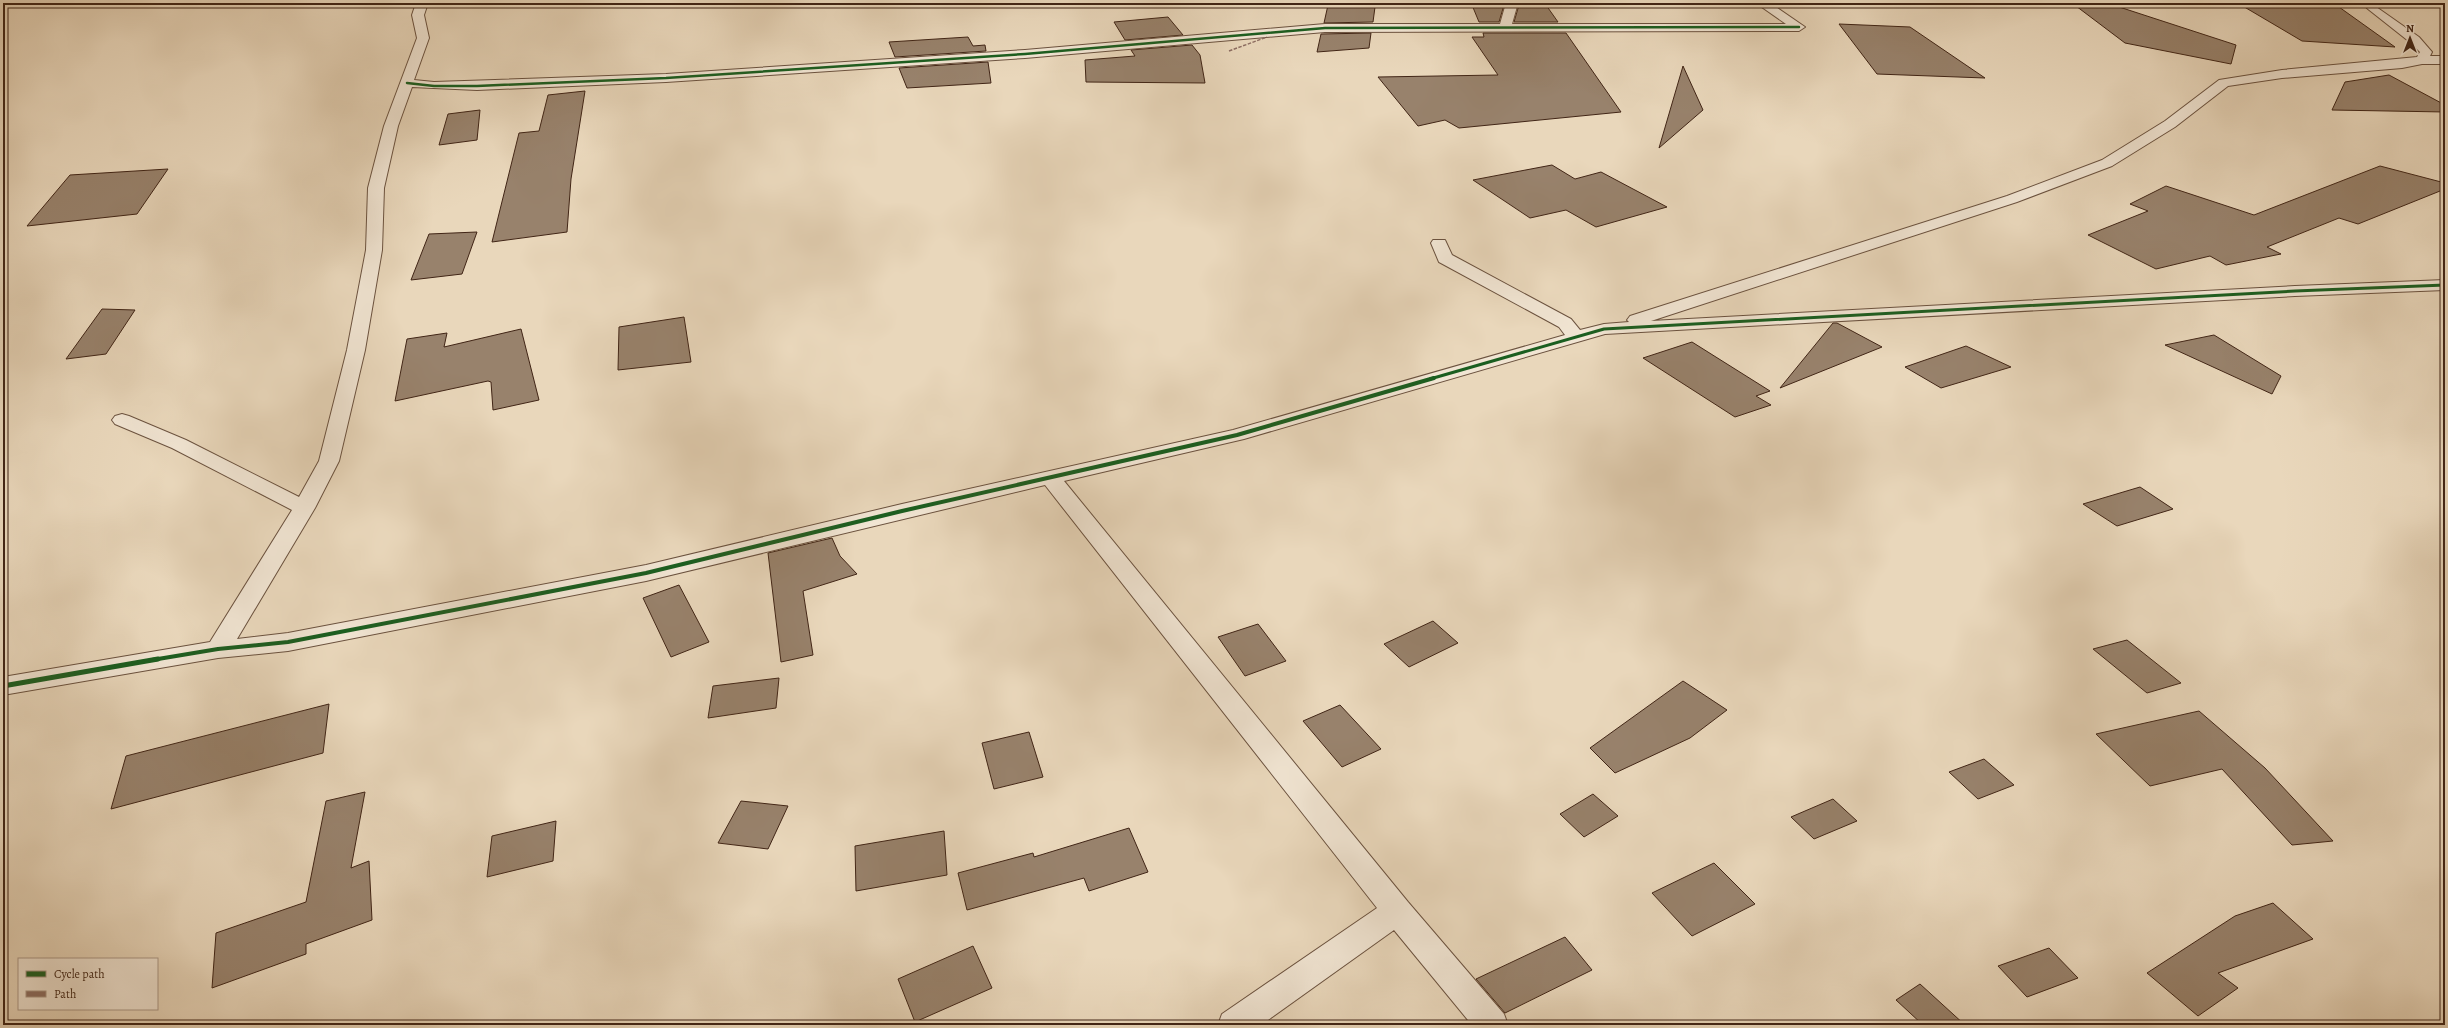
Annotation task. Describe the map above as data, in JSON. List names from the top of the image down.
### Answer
{
  "legend": ["Cycle path", "Path"],
  "north": "top"
}
